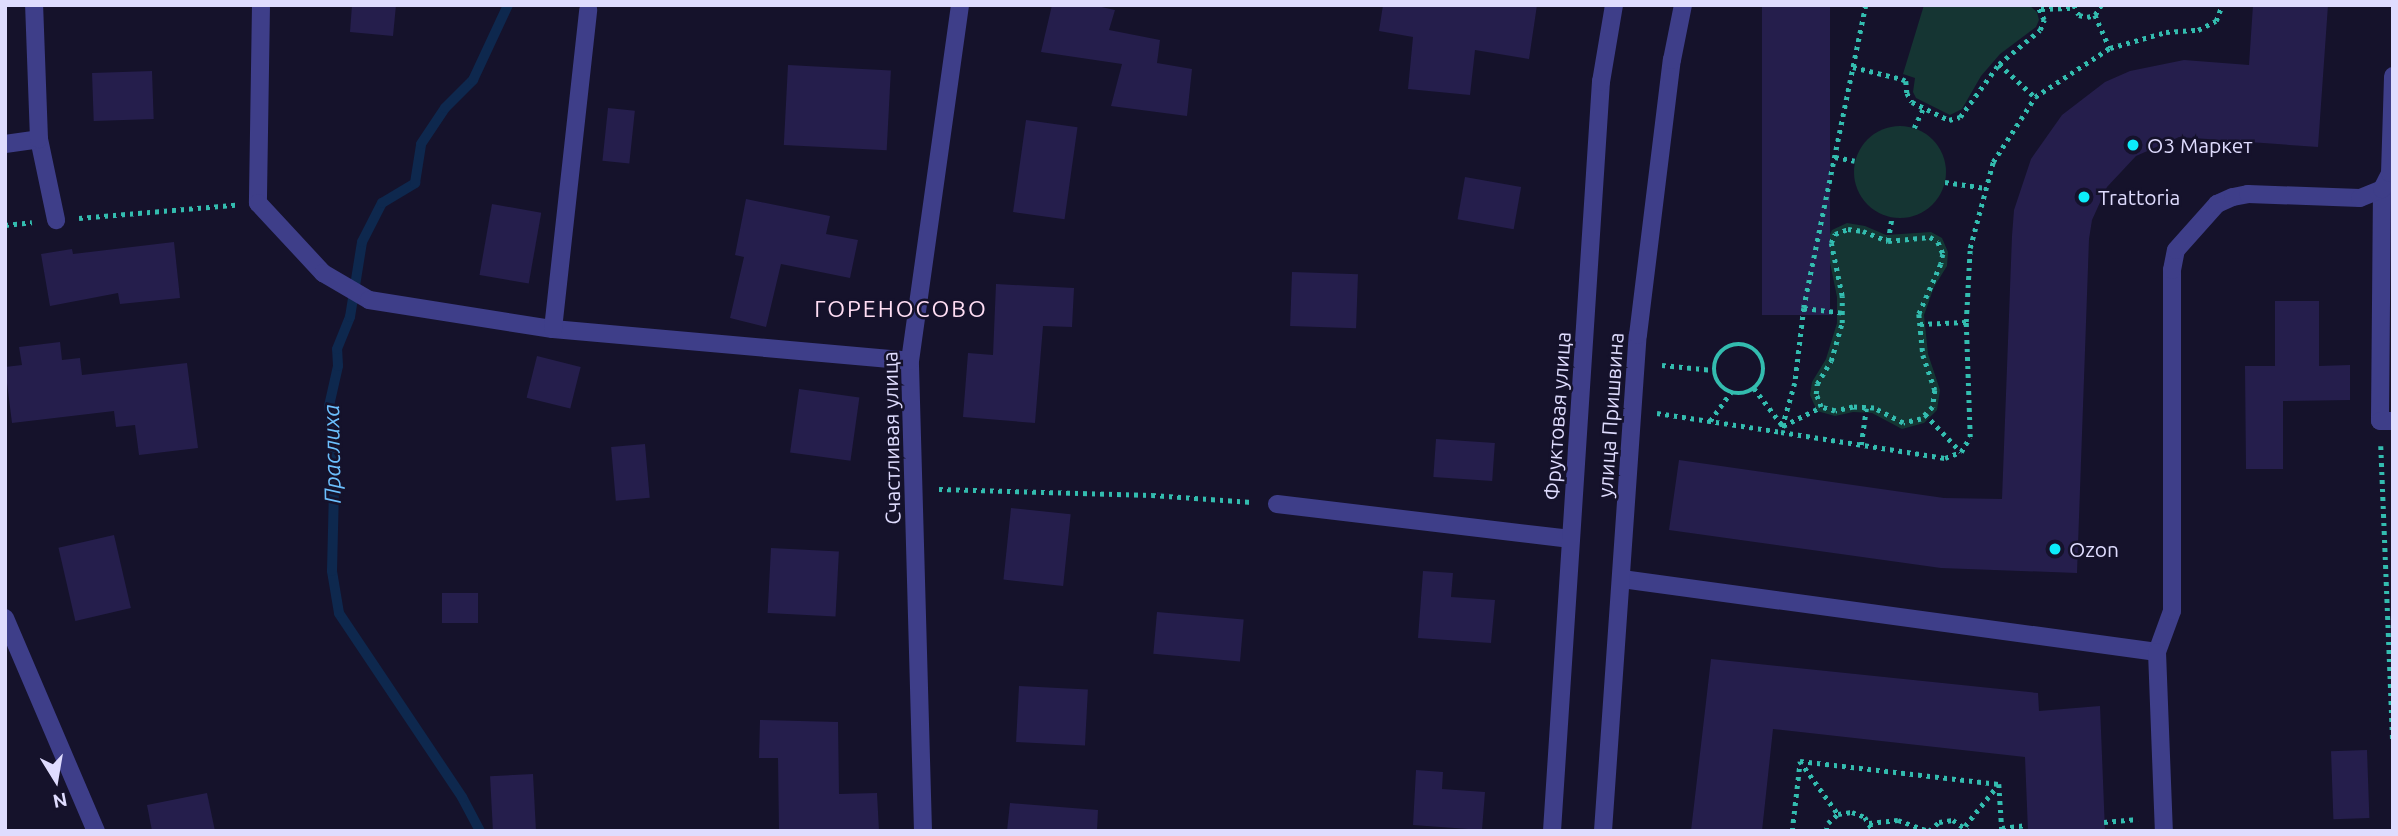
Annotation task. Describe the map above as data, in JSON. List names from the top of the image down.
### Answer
{
  "streets": {
    "street": ["улица Пришвина", "Фруктовая улица", "Счастливая улица"]
  },
  "districts": ["ГОРЕНОСОВО"],
  "water": ["Праслиха"],
  "places": ["О3 Маркет", "Trattoria", "Ozon"],
  "north": "bottom"
}
